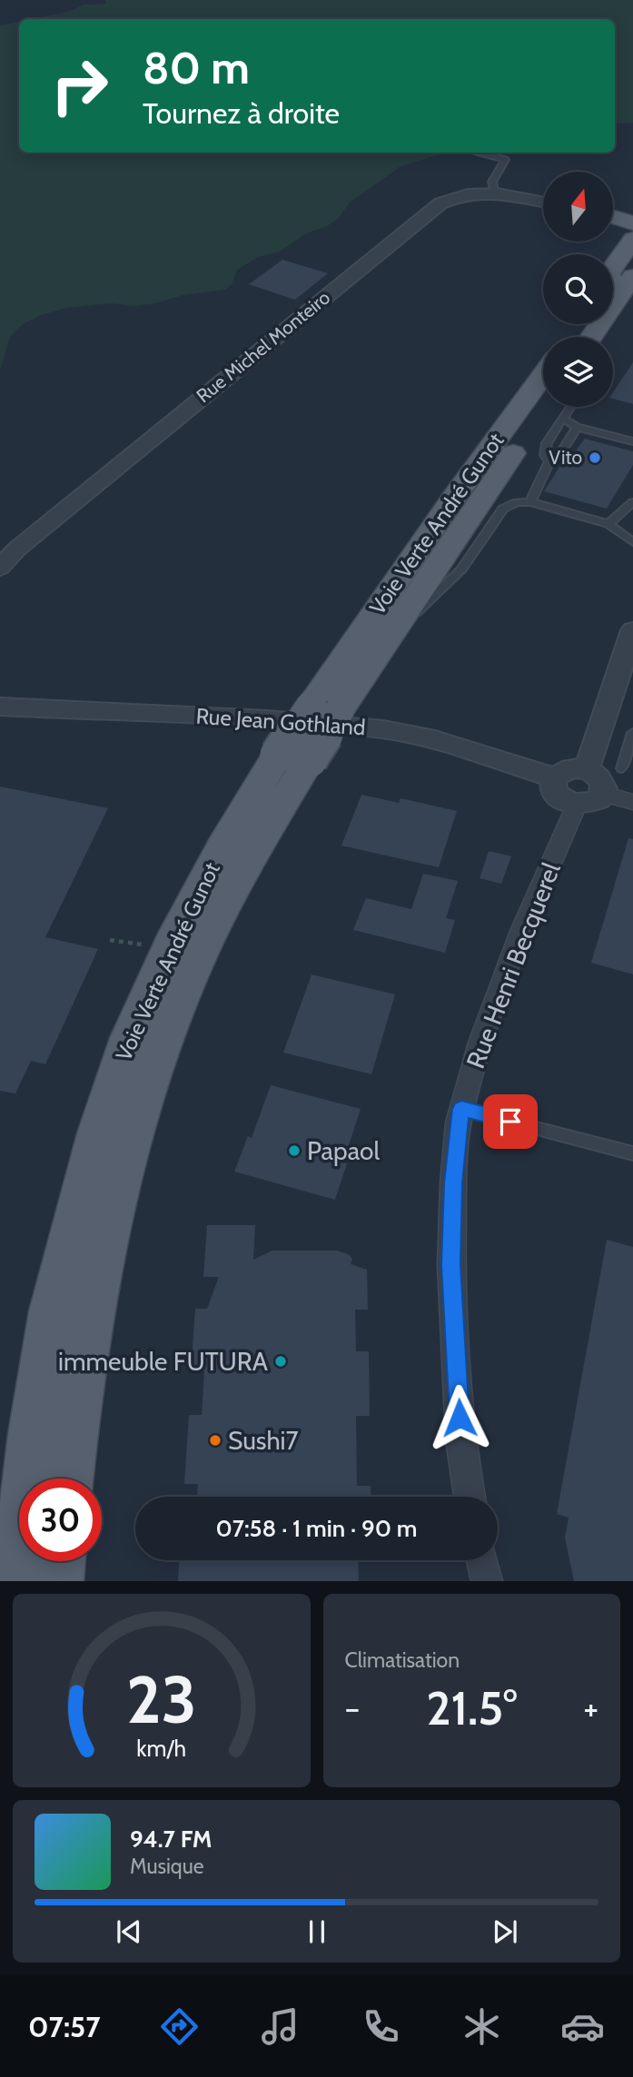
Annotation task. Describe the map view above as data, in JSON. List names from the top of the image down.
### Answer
{
  "streets": {
    "main road": ["Voie Verte André Gunot"],
    "street": ["Rue Michel Monteiro", "Rue Jean Gothland", "Rue Henri Becquerel"]
  },
  "crossings": [
    ["Rue Jean Gothland", "Rue Henri Becquerel"]
  ],
  "places": [
    "Vito",
    "Papaol",
    "immeuble FUTURA",
    "Sushi7"
  ],
  "north": "top",
  "page": {
    "turn": ["80 m", "Tournez à droite"],
    "limit": "30",
    "trip": "07:58 · 1 min · 90 m",
    "tile": "Climatisation",
    "heat": ["−", "21.5°", "+"],
    "song": ["94.7 FM", "Musique"],
    "tabs": "07:57",
    "gauge": ["23", "km/h"]
  }
}
